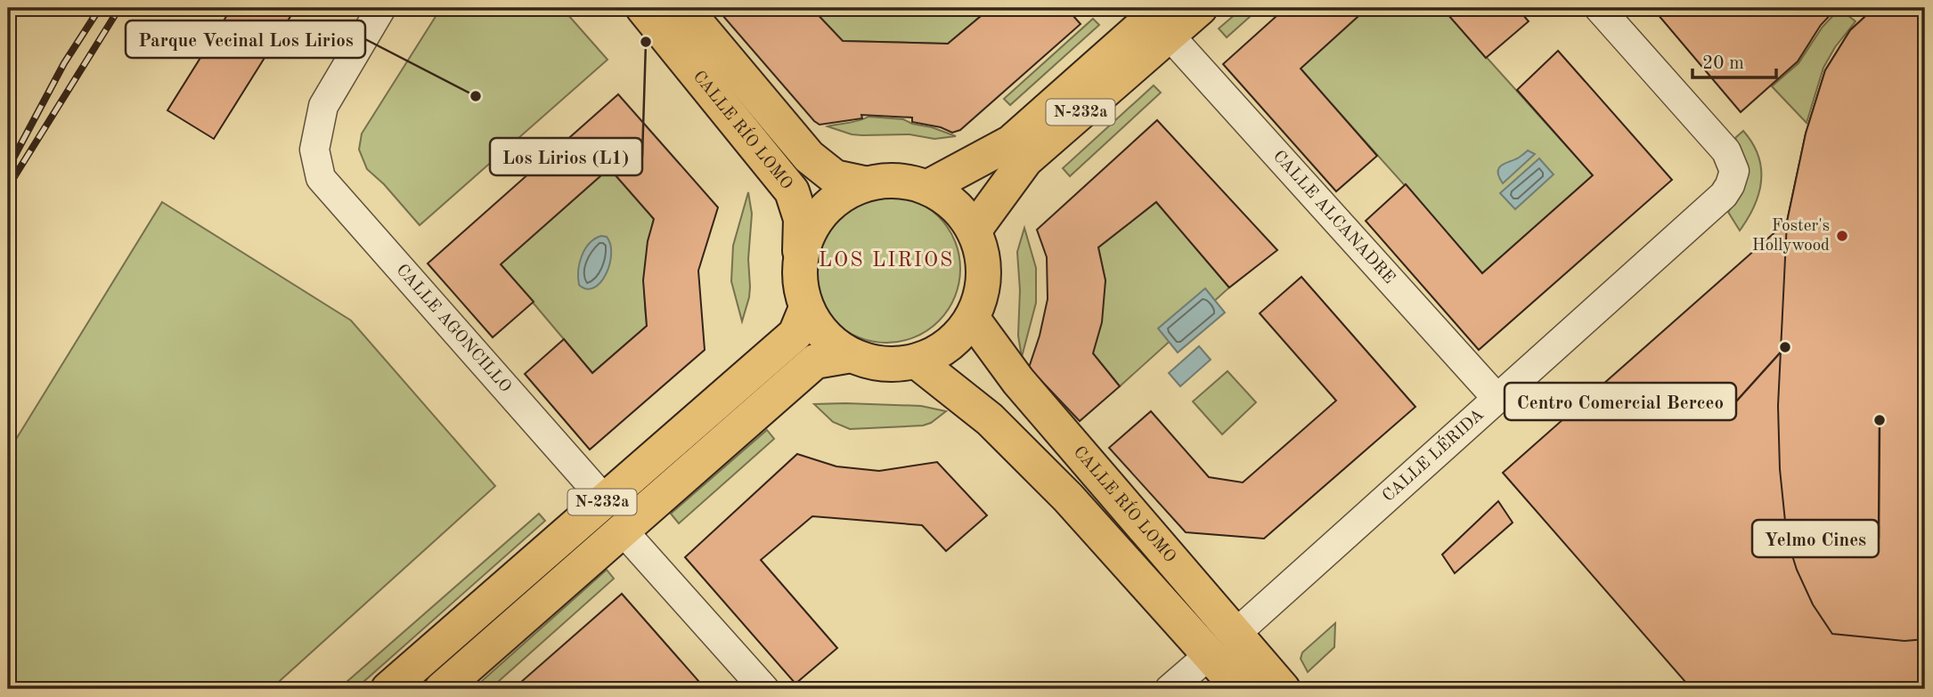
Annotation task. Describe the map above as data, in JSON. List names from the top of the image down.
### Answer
{
  "streets": {
    "main road": ["N-232a", "CALLE RÍO LOMO"],
    "street": ["CALLE ALCANADRE", "CALLE AGONCILLO", "CALLE LÉRIDA"]
  },
  "crossings": [
    ["N-232a", "CALLE RÍO LOMO"],
    ["N-232a", "CALLE ALCANADRE"],
    ["N-232a", "CALLE AGONCILLO"],
    ["CALLE RÍO LOMO", "CALLE LÉRIDA"],
    ["CALLE ALCANADRE", "CALLE LÉRIDA"]
  ],
  "districts": ["LOS LIRIOS"],
  "places": [
    "Los Lirios (L1)",
    "Parque Vecinal Los Lirios",
    "Foster's Hollywood",
    "Centro Comercial Berceo",
    "Yelmo Cines"
  ],
  "scale_bar": "20 m"
}
